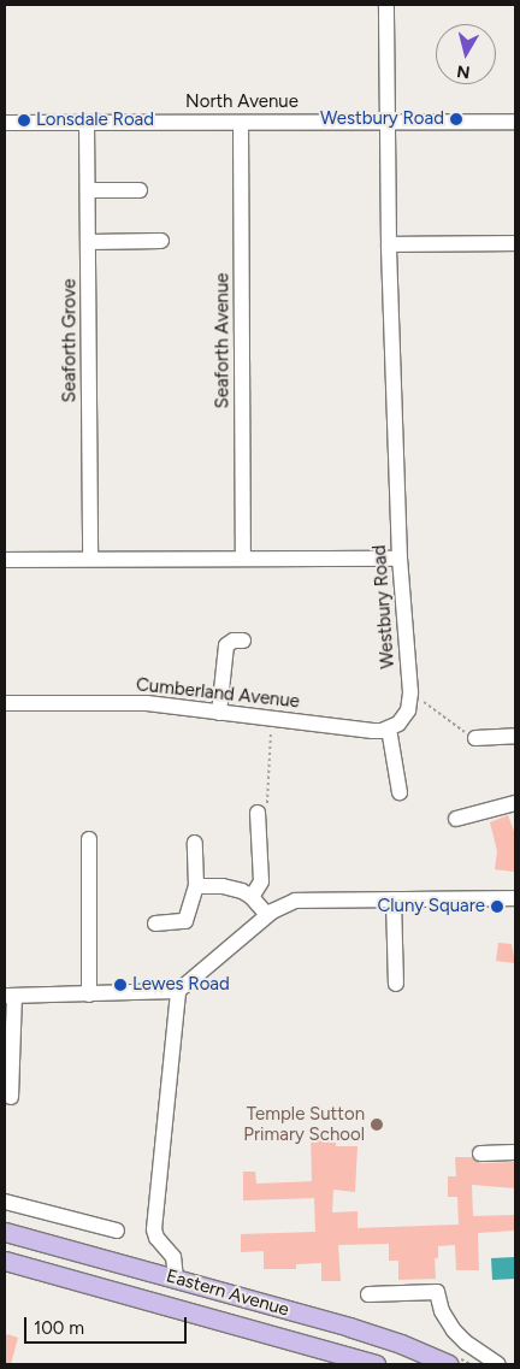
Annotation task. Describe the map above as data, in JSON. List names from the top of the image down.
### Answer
{
  "streets": {
    "main road": ["Eastern Avenue"],
    "street": [
      "North Avenue",
      "Seaforth Grove",
      "Seaforth Avenue",
      "Westbury Road",
      "Cumberland Avenue"
    ]
  },
  "crossings": [
    ["North Avenue", "Seaforth Grove"],
    ["North Avenue", "Seaforth Avenue"],
    ["North Avenue", "Westbury Road"]
  ],
  "places": [
    "Westbury Road",
    "Lonsdale Road",
    "Cluny Square",
    "Lewes Road",
    "Temple Sutton Primary School"
  ],
  "scale_bar": "100 m",
  "north": "bottom"
}
